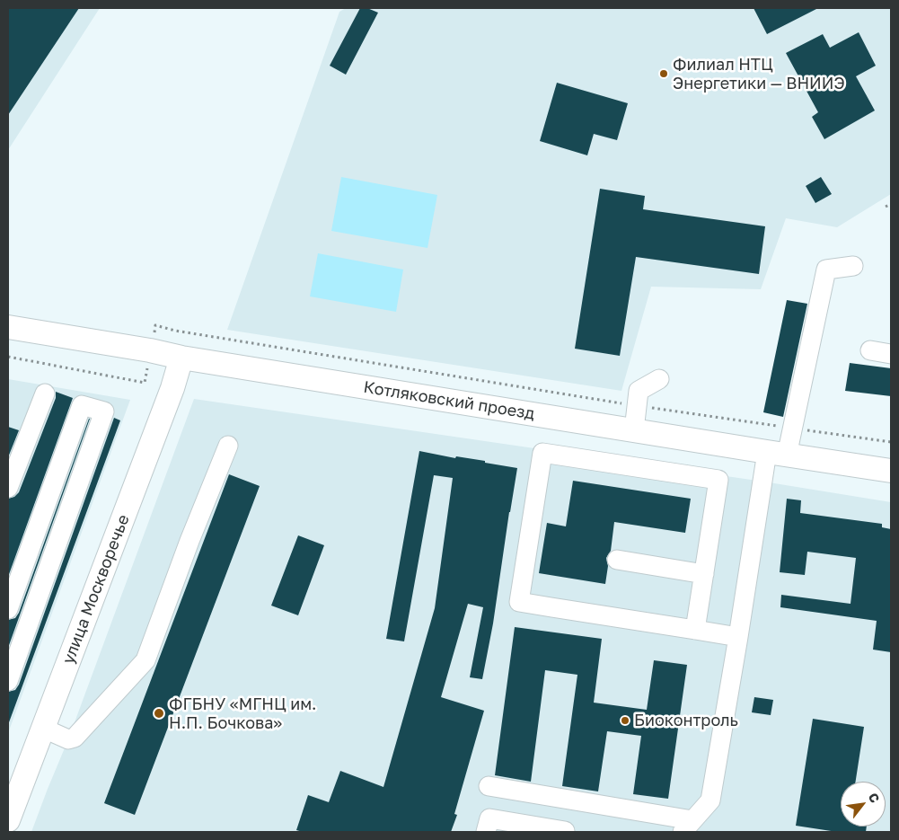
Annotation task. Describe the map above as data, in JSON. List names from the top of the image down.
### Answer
{
  "streets": {
    "main road": ["Котляковский проезд", "улица Москворечье"]
  },
  "crossings": [
    ["Котляковский проезд", "улица Москворечье"]
  ],
  "places": ["Филиал НТЦ Энергетики — ВНИИЭ", "ФГБНУ «МГНЦ им. Н.П. Бочкова»", "Биоконтроль"],
  "north": "top right"
}
